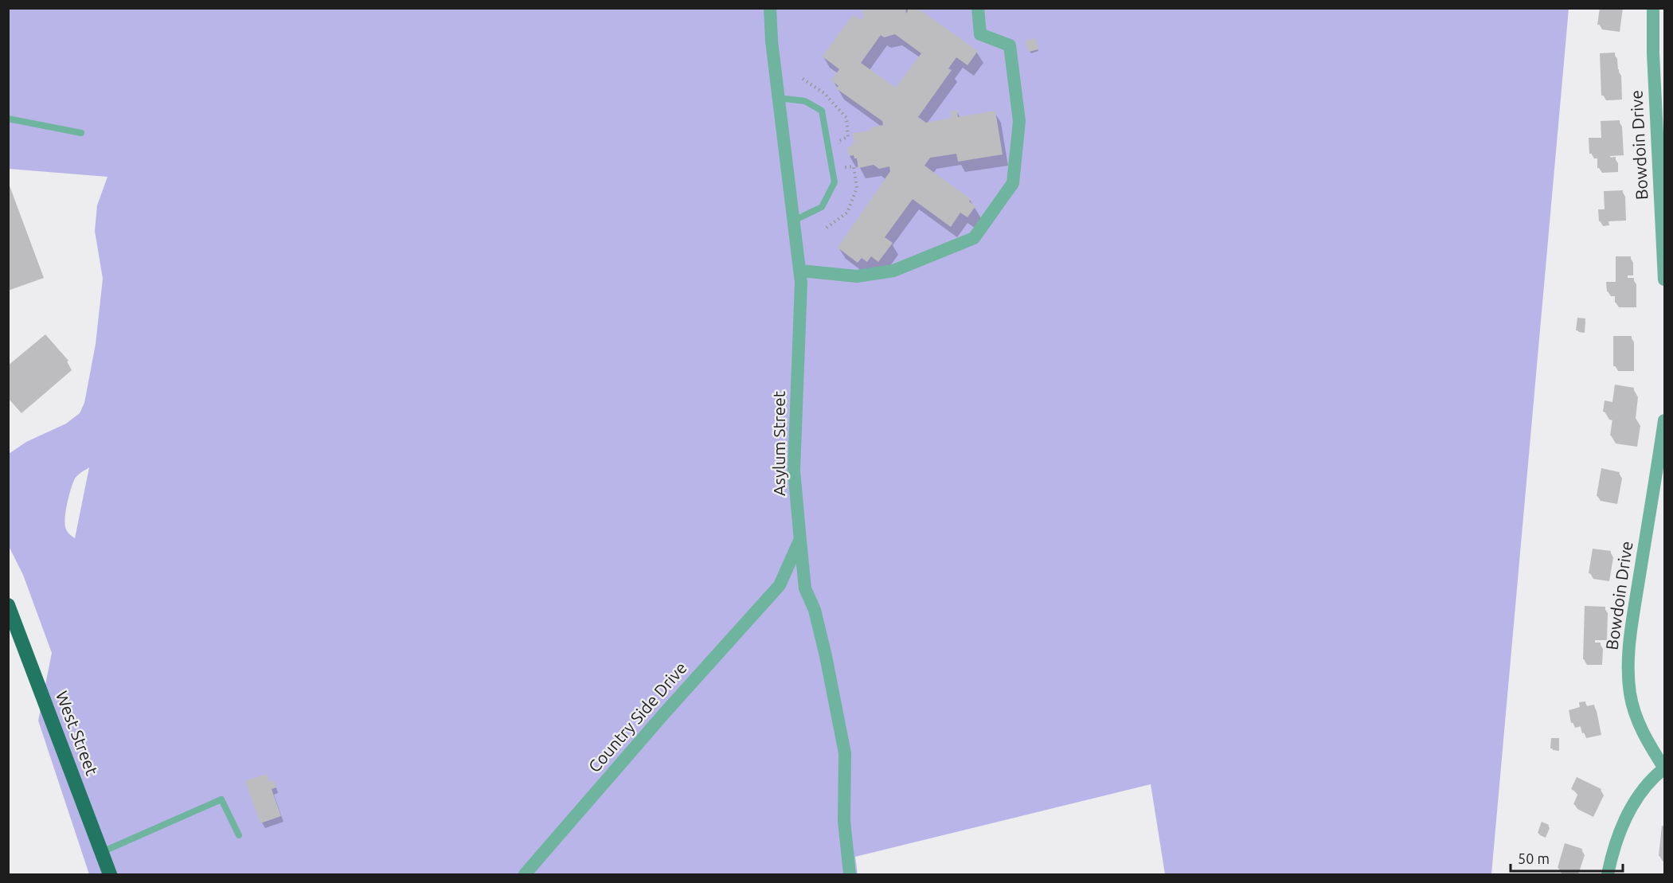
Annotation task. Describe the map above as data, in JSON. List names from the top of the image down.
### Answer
{
  "streets": {
    "main road": ["West Street"],
    "street": ["Bowdoin Drive", "Asylum Street", "Country Side Drive"]
  },
  "crossings": [
    ["Asylum Street", "Country Side Drive"]
  ],
  "scale_bar": "50 m"
}
